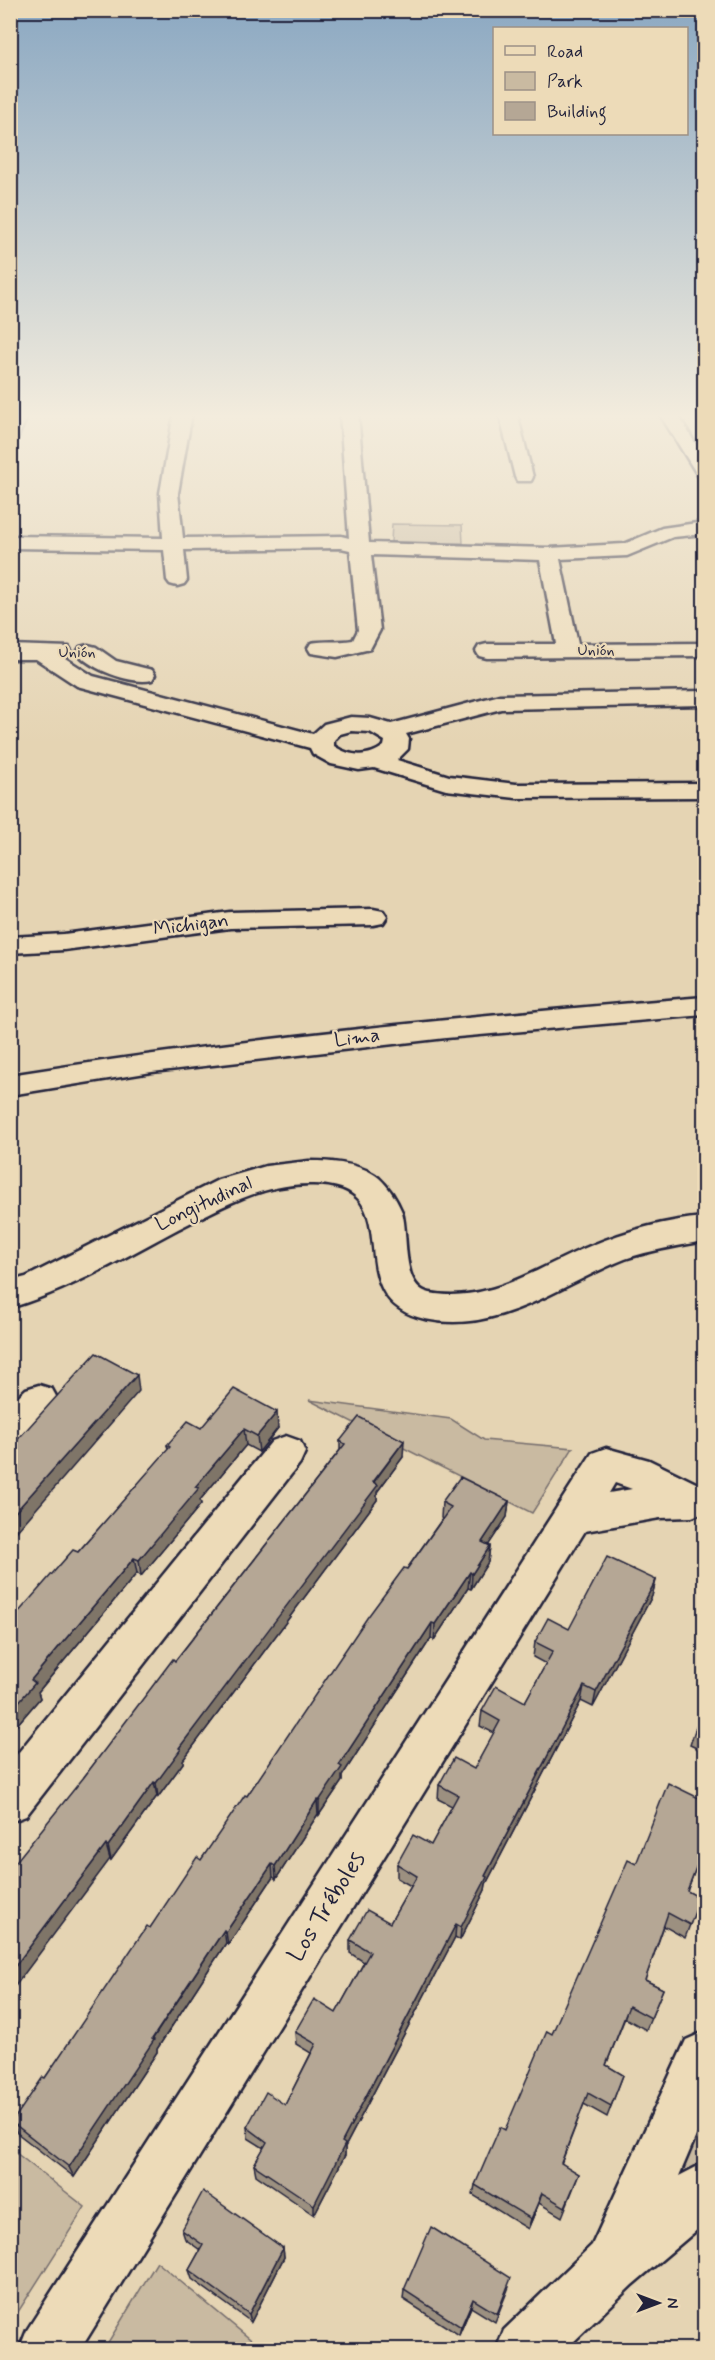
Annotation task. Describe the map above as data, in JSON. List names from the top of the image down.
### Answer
{
  "streets": {
    "street": [
      "Unión",
      "Michigan",
      "Lima",
      "Longitudinal",
      "Los Tréboles"
    ]
  },
  "legend": ["Road", "Park", "Building"],
  "north": "right"
}
